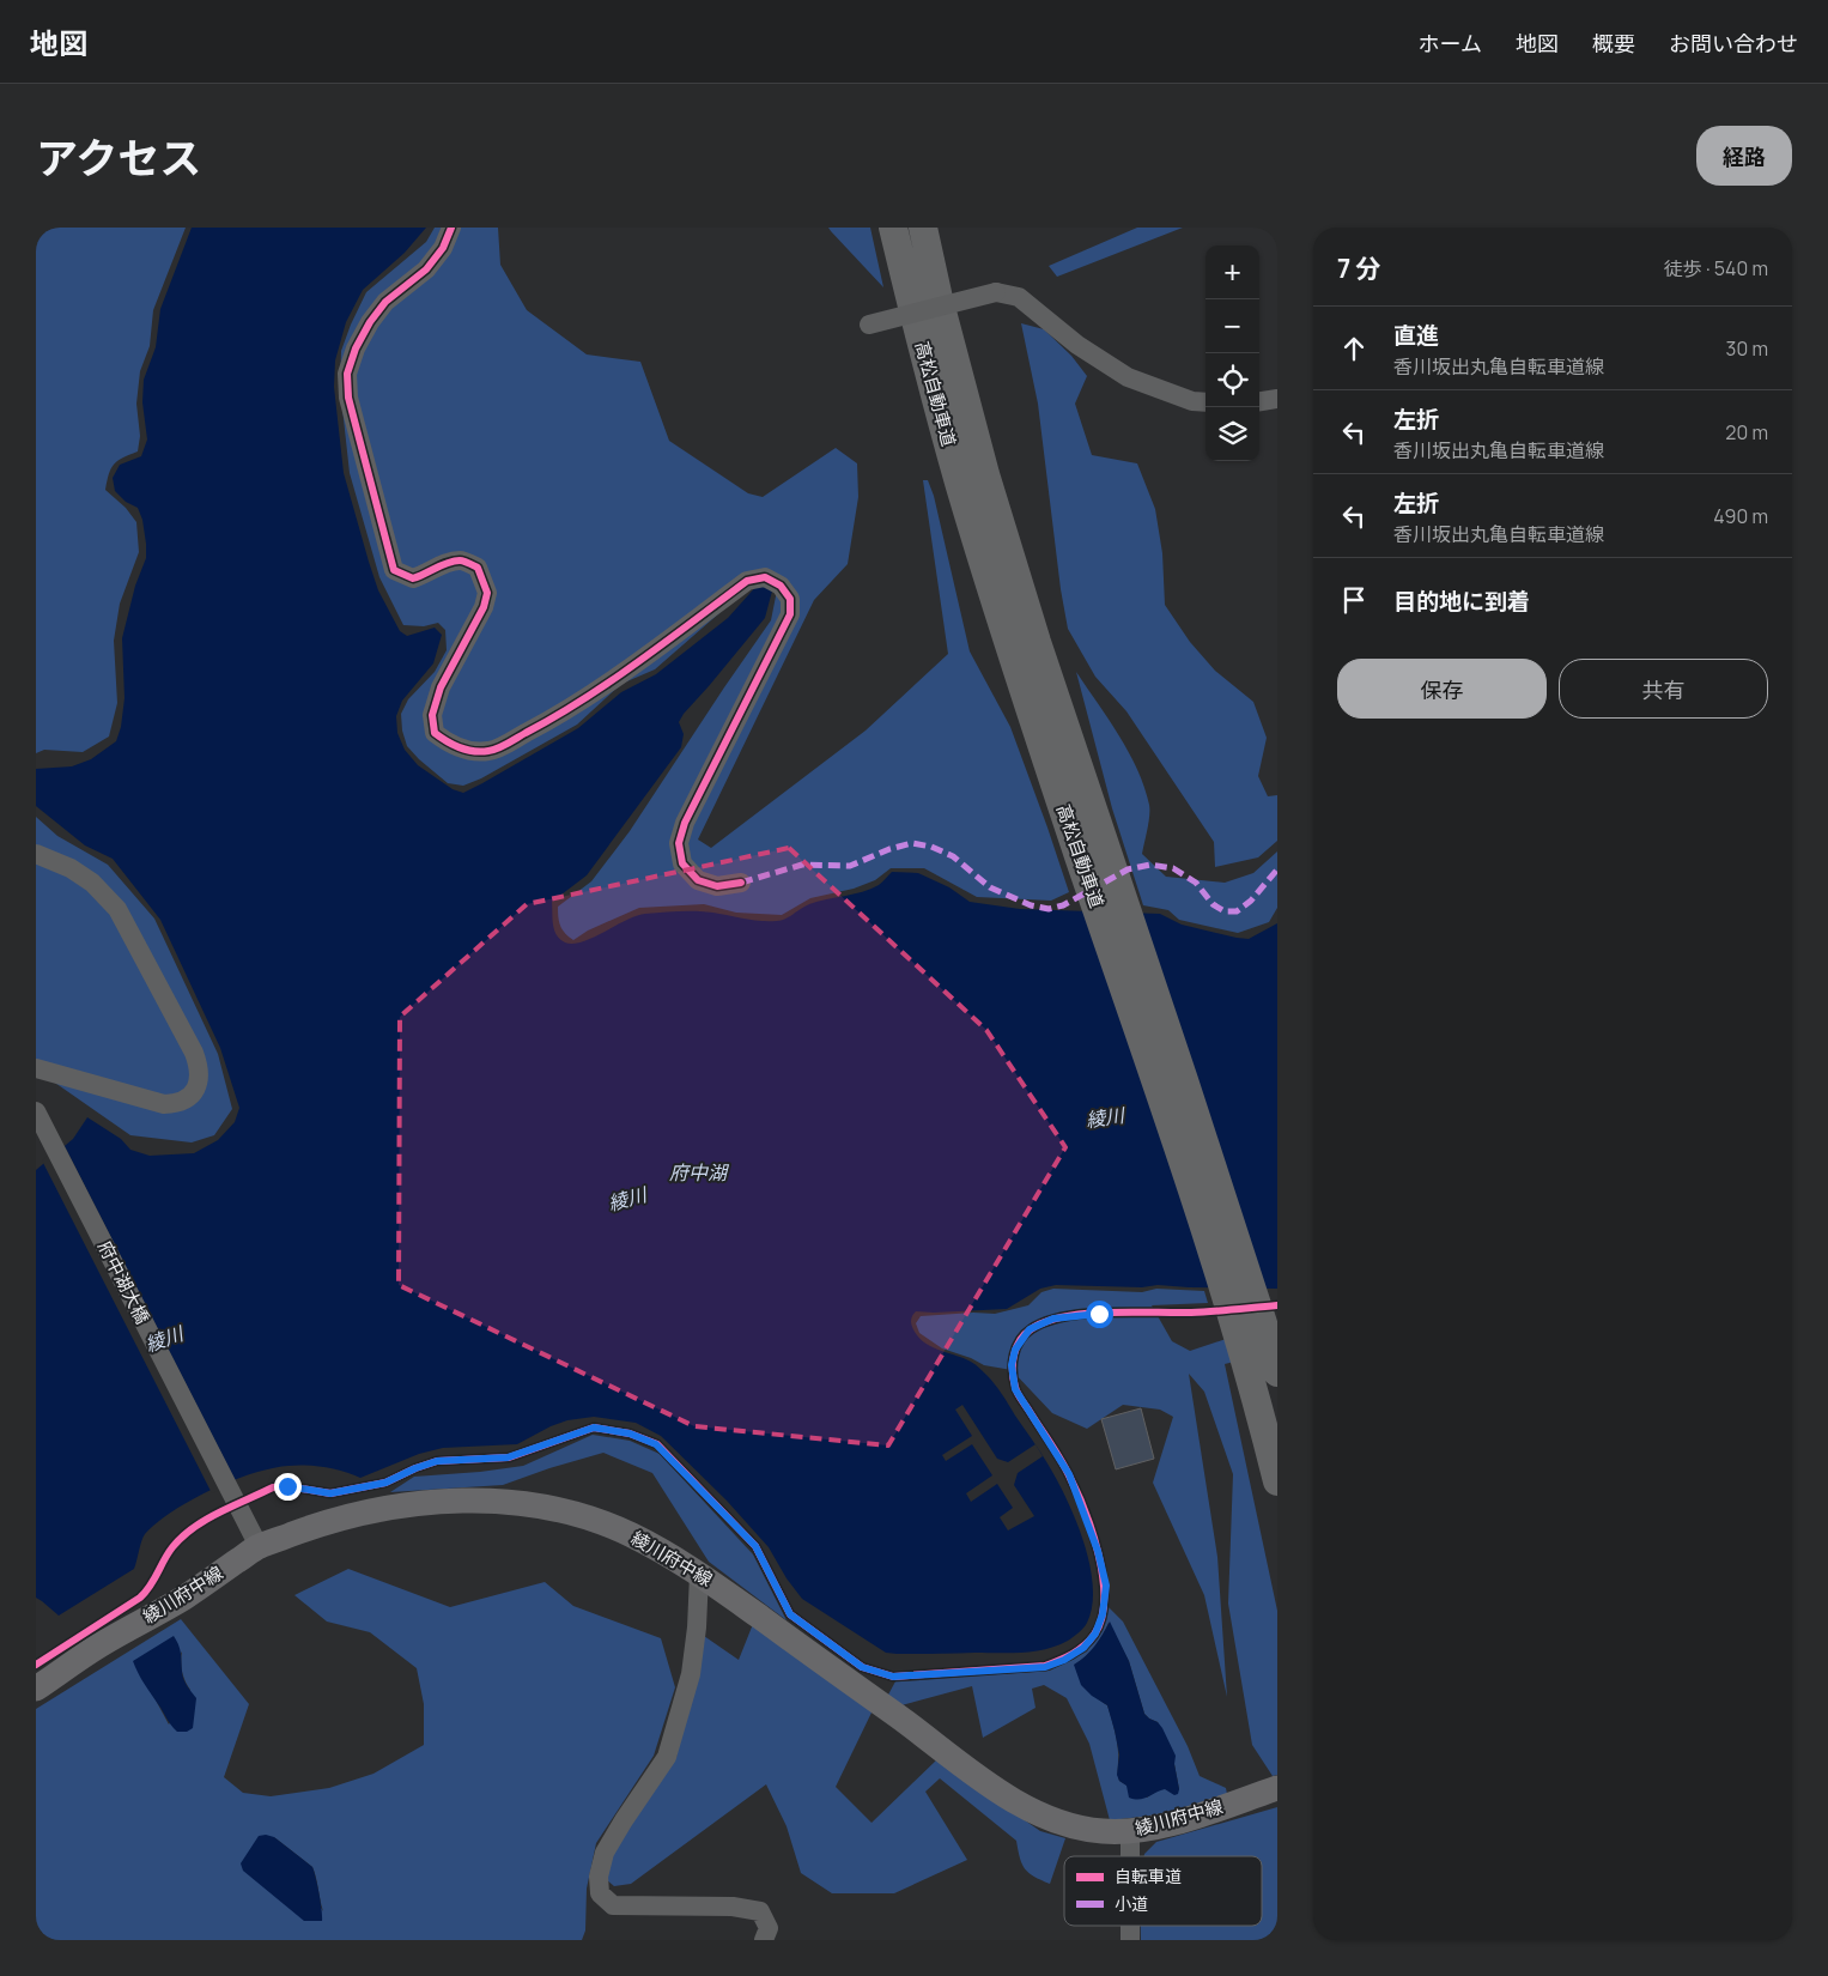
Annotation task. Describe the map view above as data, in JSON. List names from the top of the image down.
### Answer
{
  "streets": {
    "highway": ["高松自動車道"],
    "main road": ["綾川府中線"],
    "street": ["府中湖大橋"]
  },
  "crossings": [
    ["府中湖大橋", "綾川府中線"]
  ],
  "water": ["綾川", "府中湖"],
  "legend": ["自転車道", "小道"],
  "page": {
    "header": "地図",
    "nav": [
      "ホーム",
      "地図",
      "概要",
      "お問い合わせ"
    ],
    "title": "アクセス",
    "buttons": [
      "経路",
      ["保存", "共有"]
    ],
    "heading": ["7 分", "徒歩 · 540 m"],
    "map_buttons": ["+", "−"],
    "list": [
      ["直進", "香川坂出丸亀自転車道線", "30 m"],
      ["左折", "香川坂出丸亀自転車道線", "20 m"],
      ["左折", "香川坂出丸亀自転車道線", "490 m"],
      "目的地に到着"
    ]
  }
}
